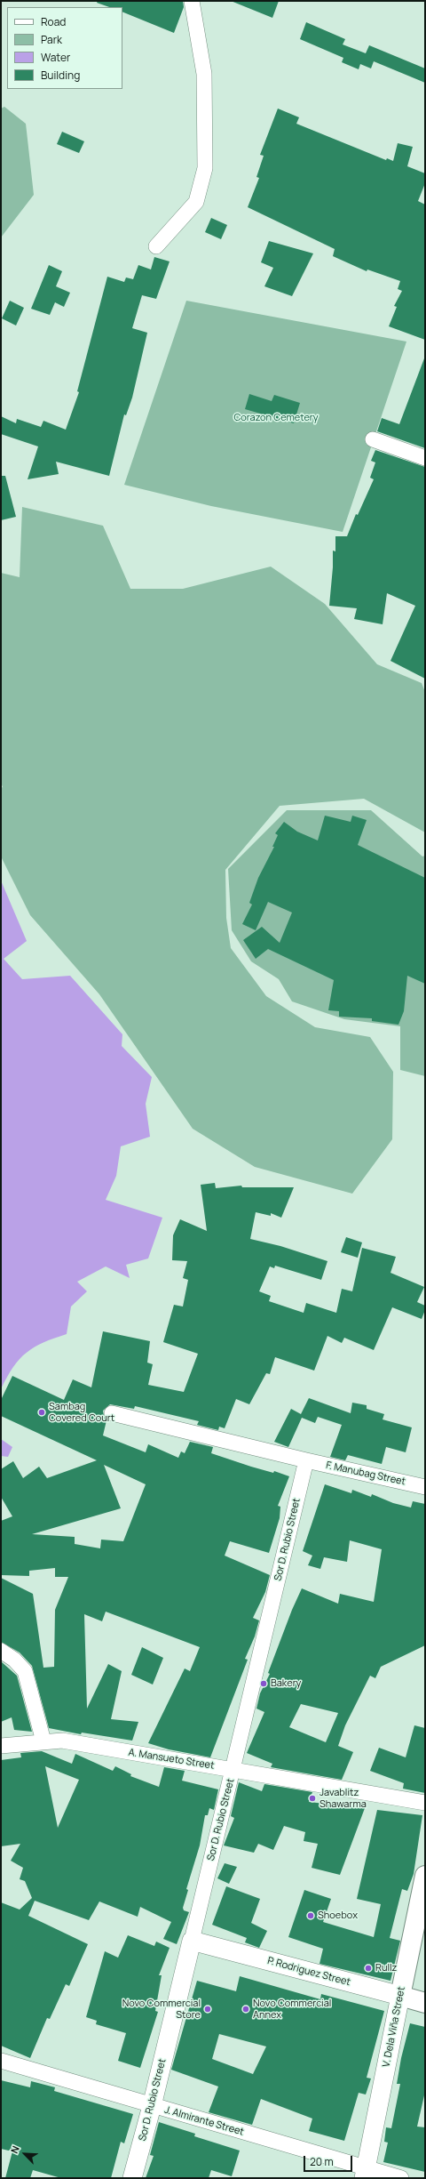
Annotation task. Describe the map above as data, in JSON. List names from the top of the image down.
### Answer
{
  "streets": {
    "main road": ["P. Rodriguez Street", "V. Dela Viña Street"],
    "street": [
      "F. Manubag Street",
      "Sor D. Rubio Street",
      "A. Mansueto Street",
      "J. Almirante Street"
    ]
  },
  "crossings": [
    ["F. Manubag Street", "Sor D. Rubio Street"],
    ["Sor D. Rubio Street", "A. Mansueto Street"],
    ["Sor D. Rubio Street", "P. Rodriguez Street"],
    ["Sor D. Rubio Street", "J. Almirante Street"],
    ["P. Rodriguez Street", "V. Dela Viña Street"],
    ["V. Dela Viña Street", "J. Almirante Street"]
  ],
  "parks": ["Corazon Cemetery"],
  "places": [
    "Sambag Covered Court",
    "Bakery",
    "Javablitz Shawarma",
    "Shoebox",
    "Rullz",
    "Novo Commercial Store",
    "Novo Commercial Annex"
  ],
  "legend": [
    "Road",
    "Park",
    "Water",
    "Building"
  ],
  "scale_bar": "20 m",
  "north": "top left"
}
